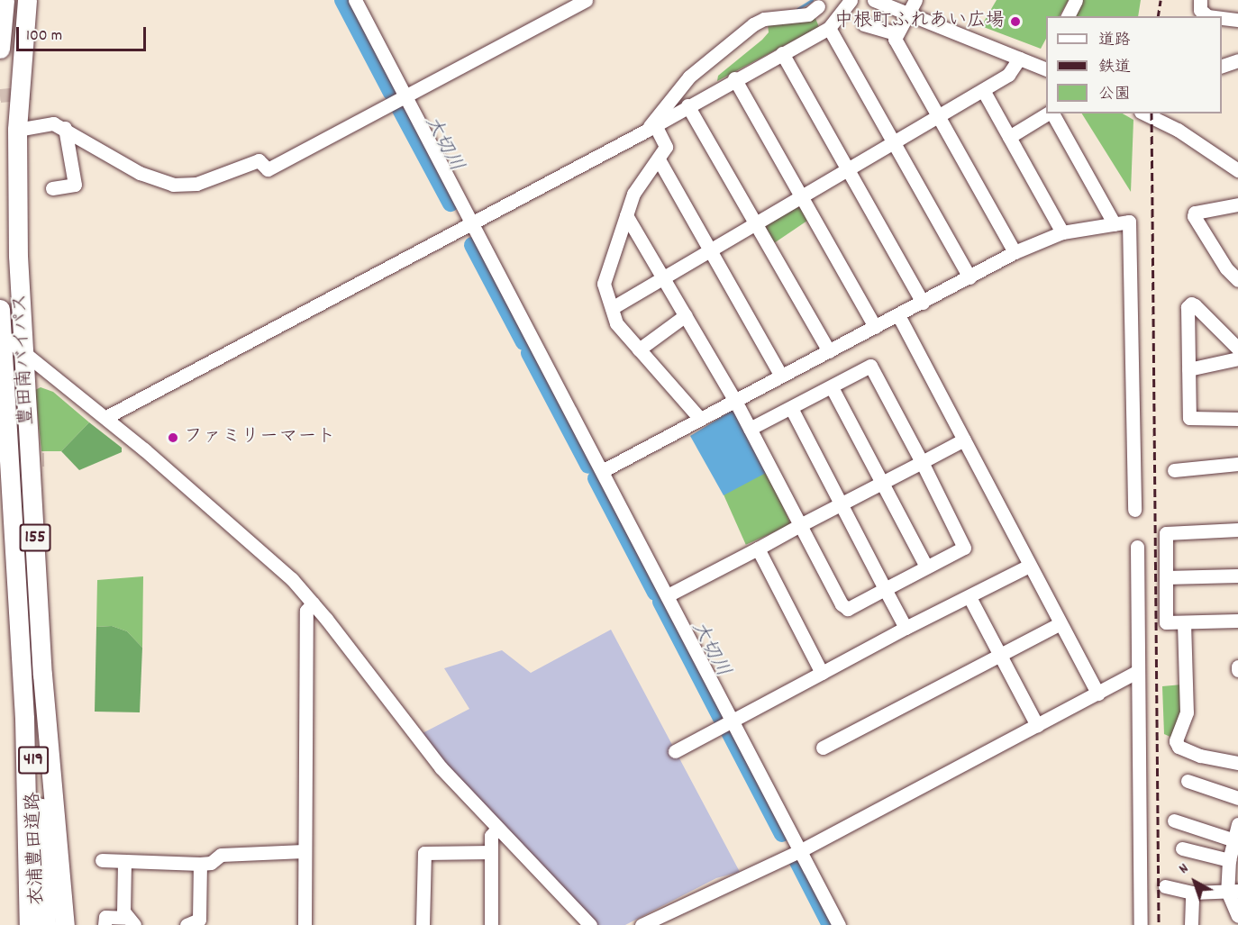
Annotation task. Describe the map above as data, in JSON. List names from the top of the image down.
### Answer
{
  "streets": {
    "highway": [
      "豊田南バイパス",
      "155",
      "419",
      "衣浦豊田道路"
    ]
  },
  "crossings": [
    ["豊田南バイパス", "衣浦豊田道路"]
  ],
  "water": ["大切川"],
  "places": ["中根町ふれあい広場", "ファミリーマート"],
  "legend": ["道路", "鉄道", "公園"],
  "scale_bar": "100 m",
  "north": "top left"
}
